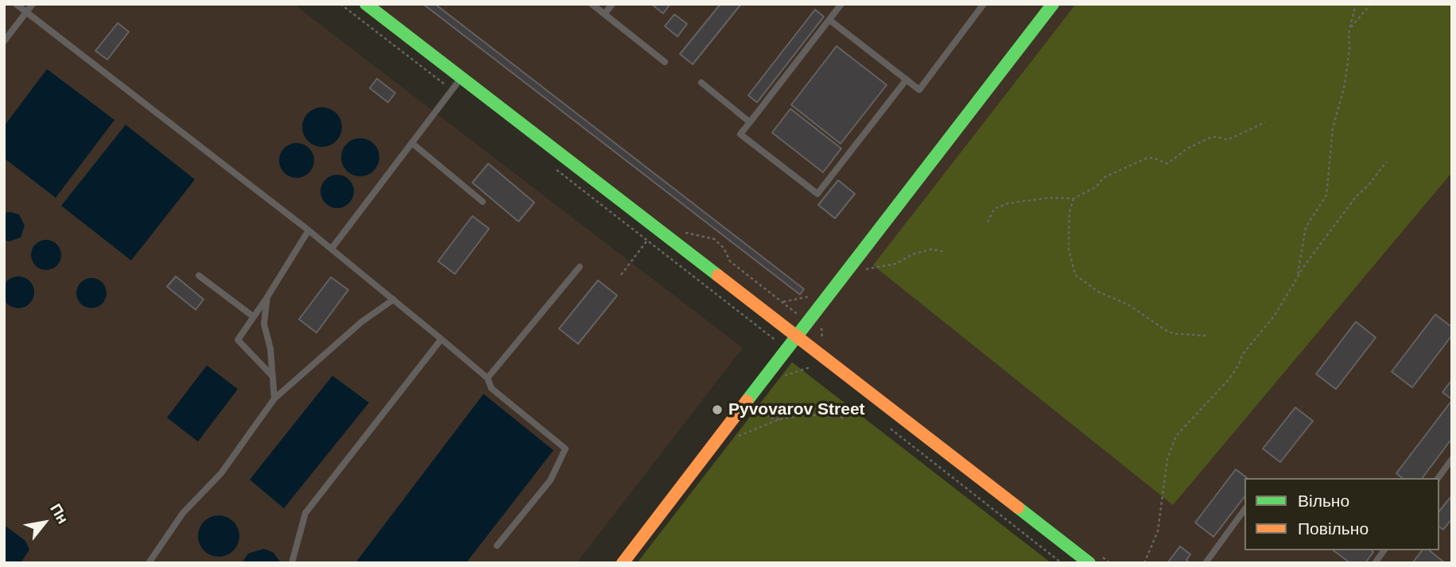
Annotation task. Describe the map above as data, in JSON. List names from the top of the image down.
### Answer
{
  "places": ["Pyvovarov Street"],
  "legend": ["Вільно", "Повільно"],
  "north": "top right"
}
